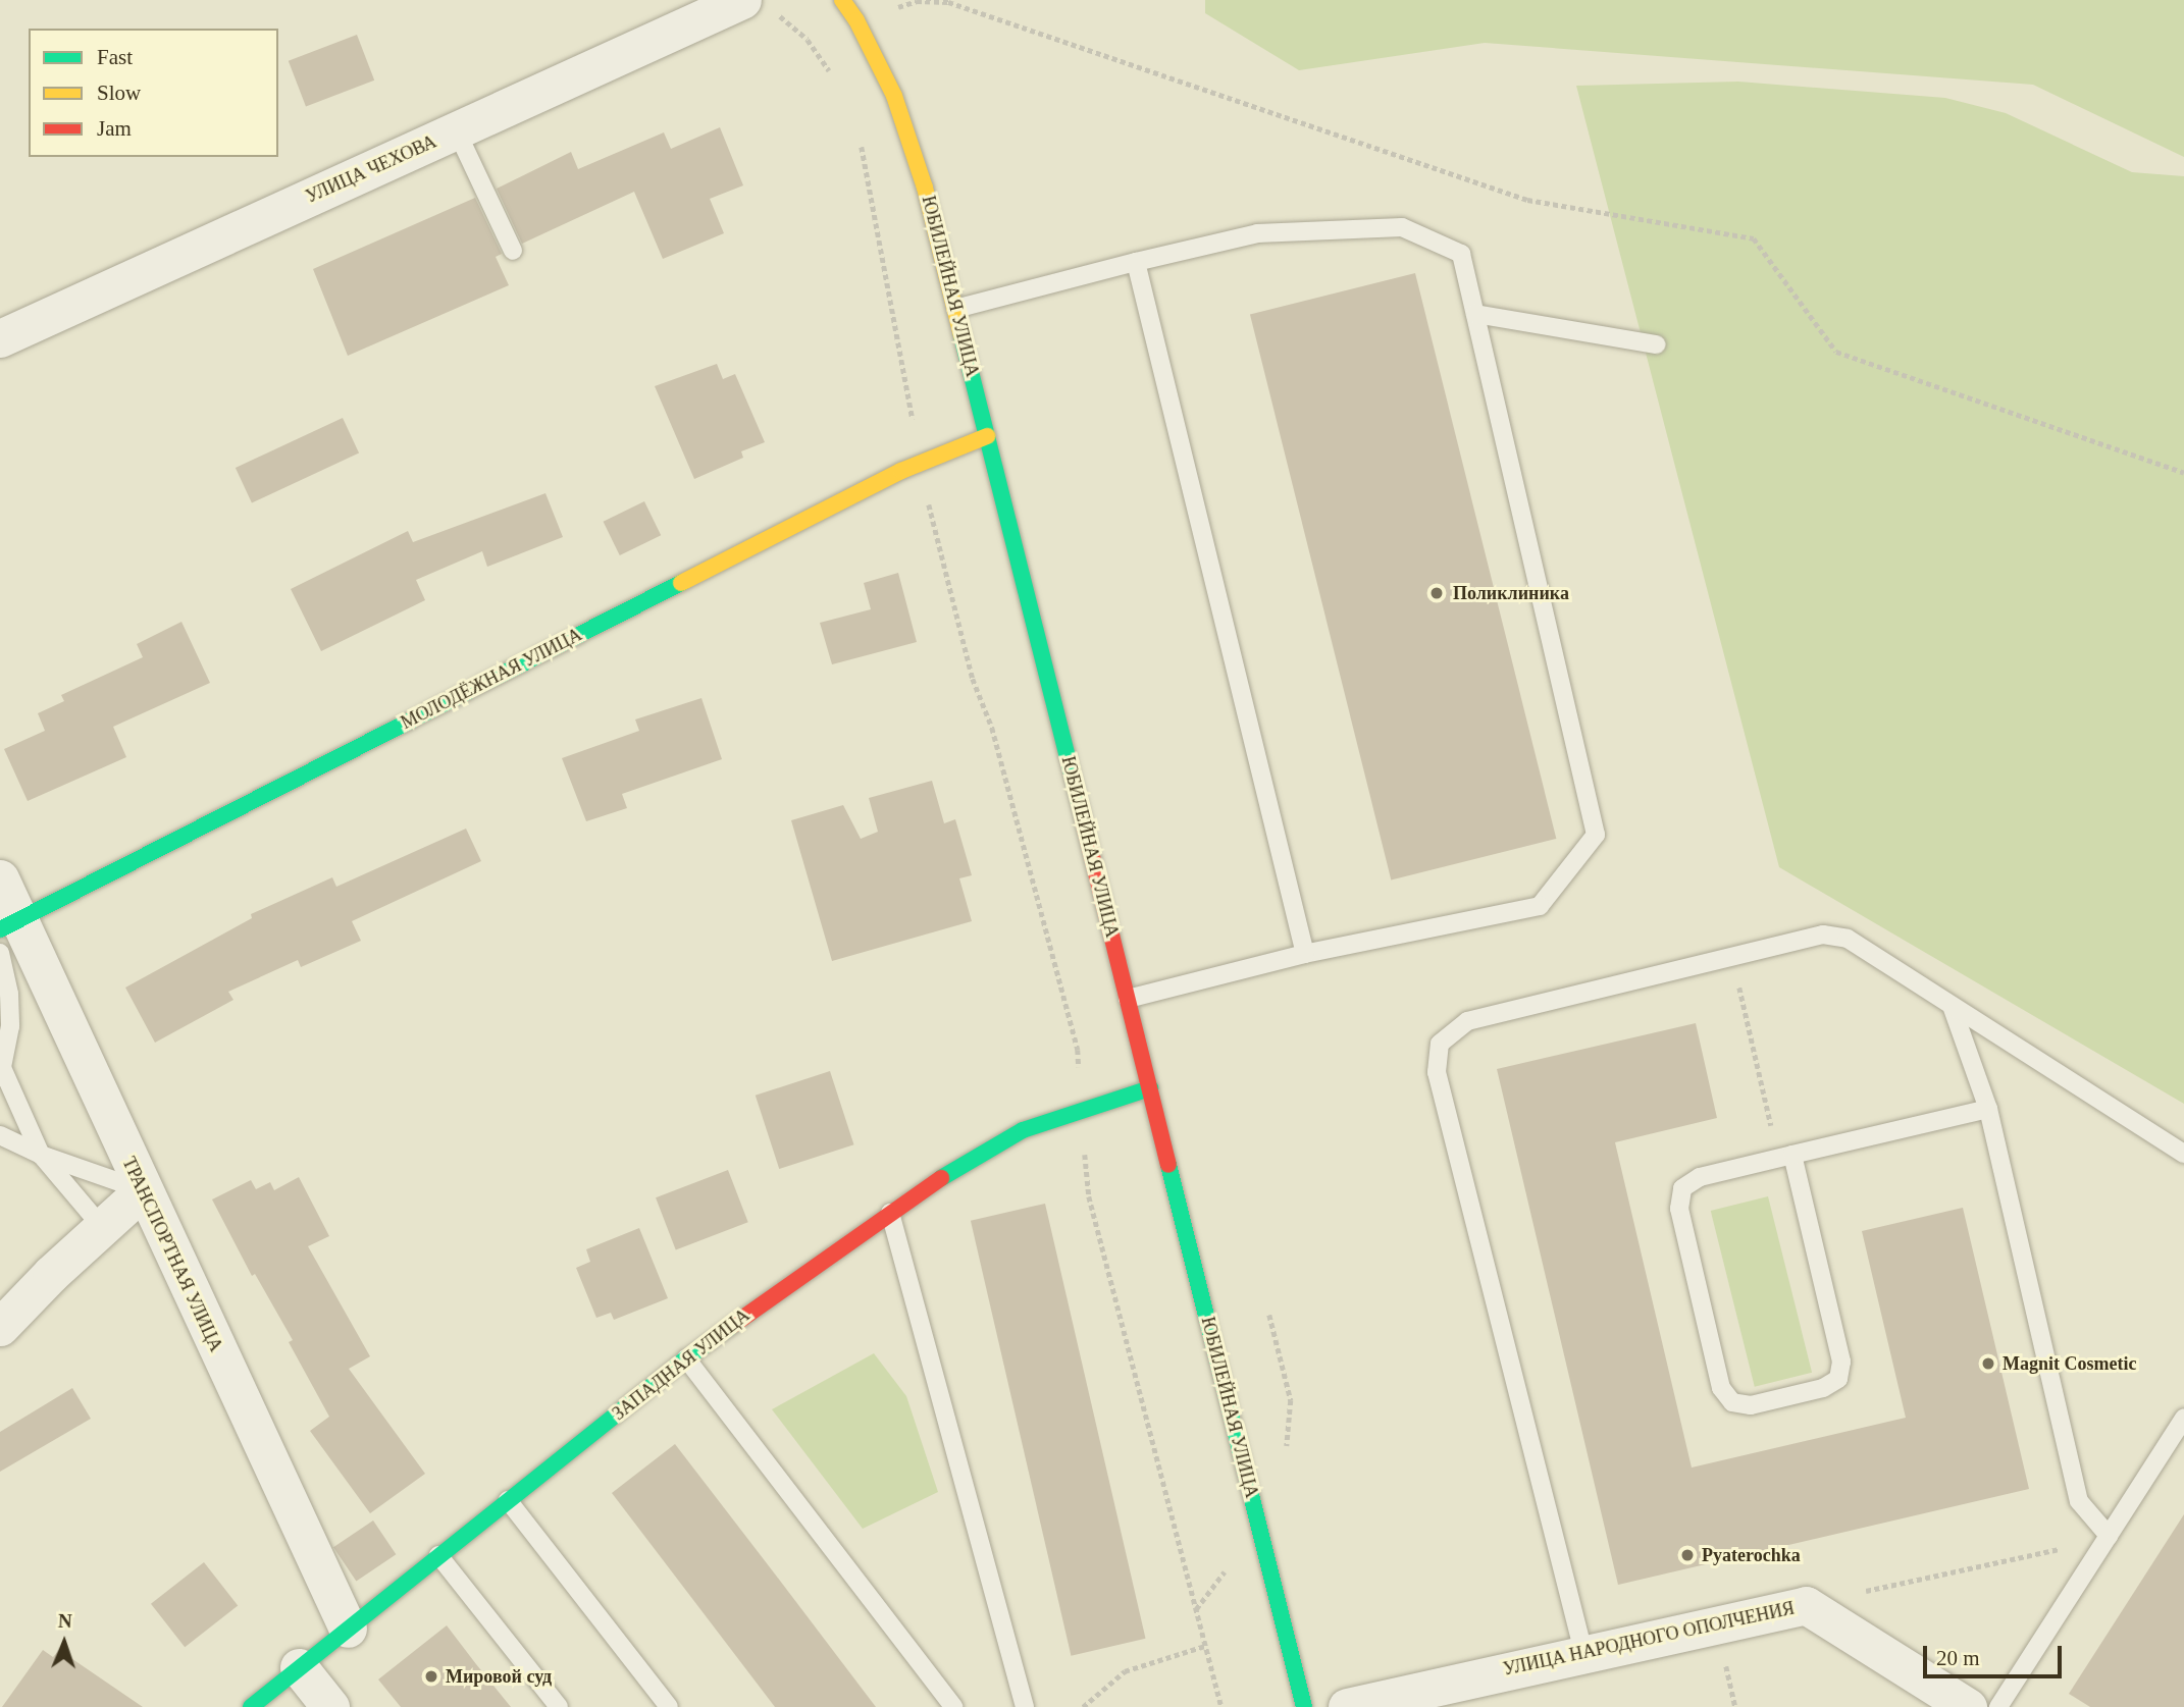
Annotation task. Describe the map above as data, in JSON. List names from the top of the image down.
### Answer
{
  "streets": {
    "street": [
      "УЛИЦА ЧЕХОВА",
      "ЮБИЛЕЙНАЯ УЛИЦА",
      "МОЛОДЁЖНАЯ УЛИЦА",
      "ТРАНСПОРТНАЯ УЛИЦА",
      "ЗАПАДНАЯ УЛИЦА",
      "УЛИЦА НАРОДНОГО ОПОЛЧЕНИЯ"
    ]
  },
  "crossings": [
    ["ЮБИЛЕЙНАЯ УЛИЦА", "МОЛОДЁЖНАЯ УЛИЦА"],
    ["ЮБИЛЕЙНАЯ УЛИЦА", "ЗАПАДНАЯ УЛИЦА"],
    ["МОЛОДЁЖНАЯ УЛИЦА", "ТРАНСПОРТНАЯ УЛИЦА"],
    ["ТРАНСПОРТНАЯ УЛИЦА", "ЗАПАДНАЯ УЛИЦА"]
  ],
  "places": [
    "Поликлиника",
    "Magnit Cosmetic",
    "Pyaterochka",
    "Мировой суд"
  ],
  "legend": ["Fast", "Slow", "Jam"],
  "scale_bar": "20 m",
  "north": "top"
}
